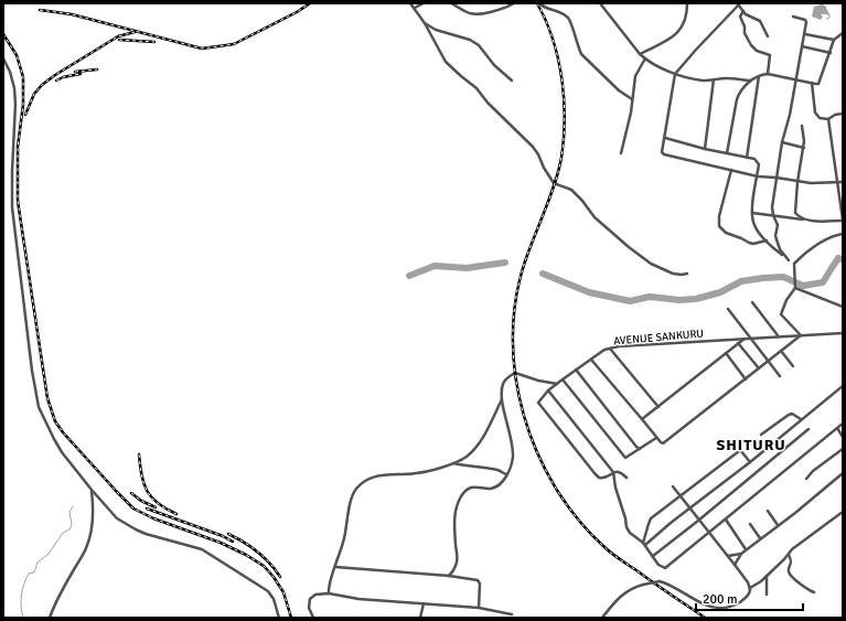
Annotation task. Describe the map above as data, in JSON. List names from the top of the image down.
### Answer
{
  "streets": {
    "street": ["AVENUE SANKURU"]
  },
  "districts": ["SHITURU"],
  "scale_bar": "200 m"
}
